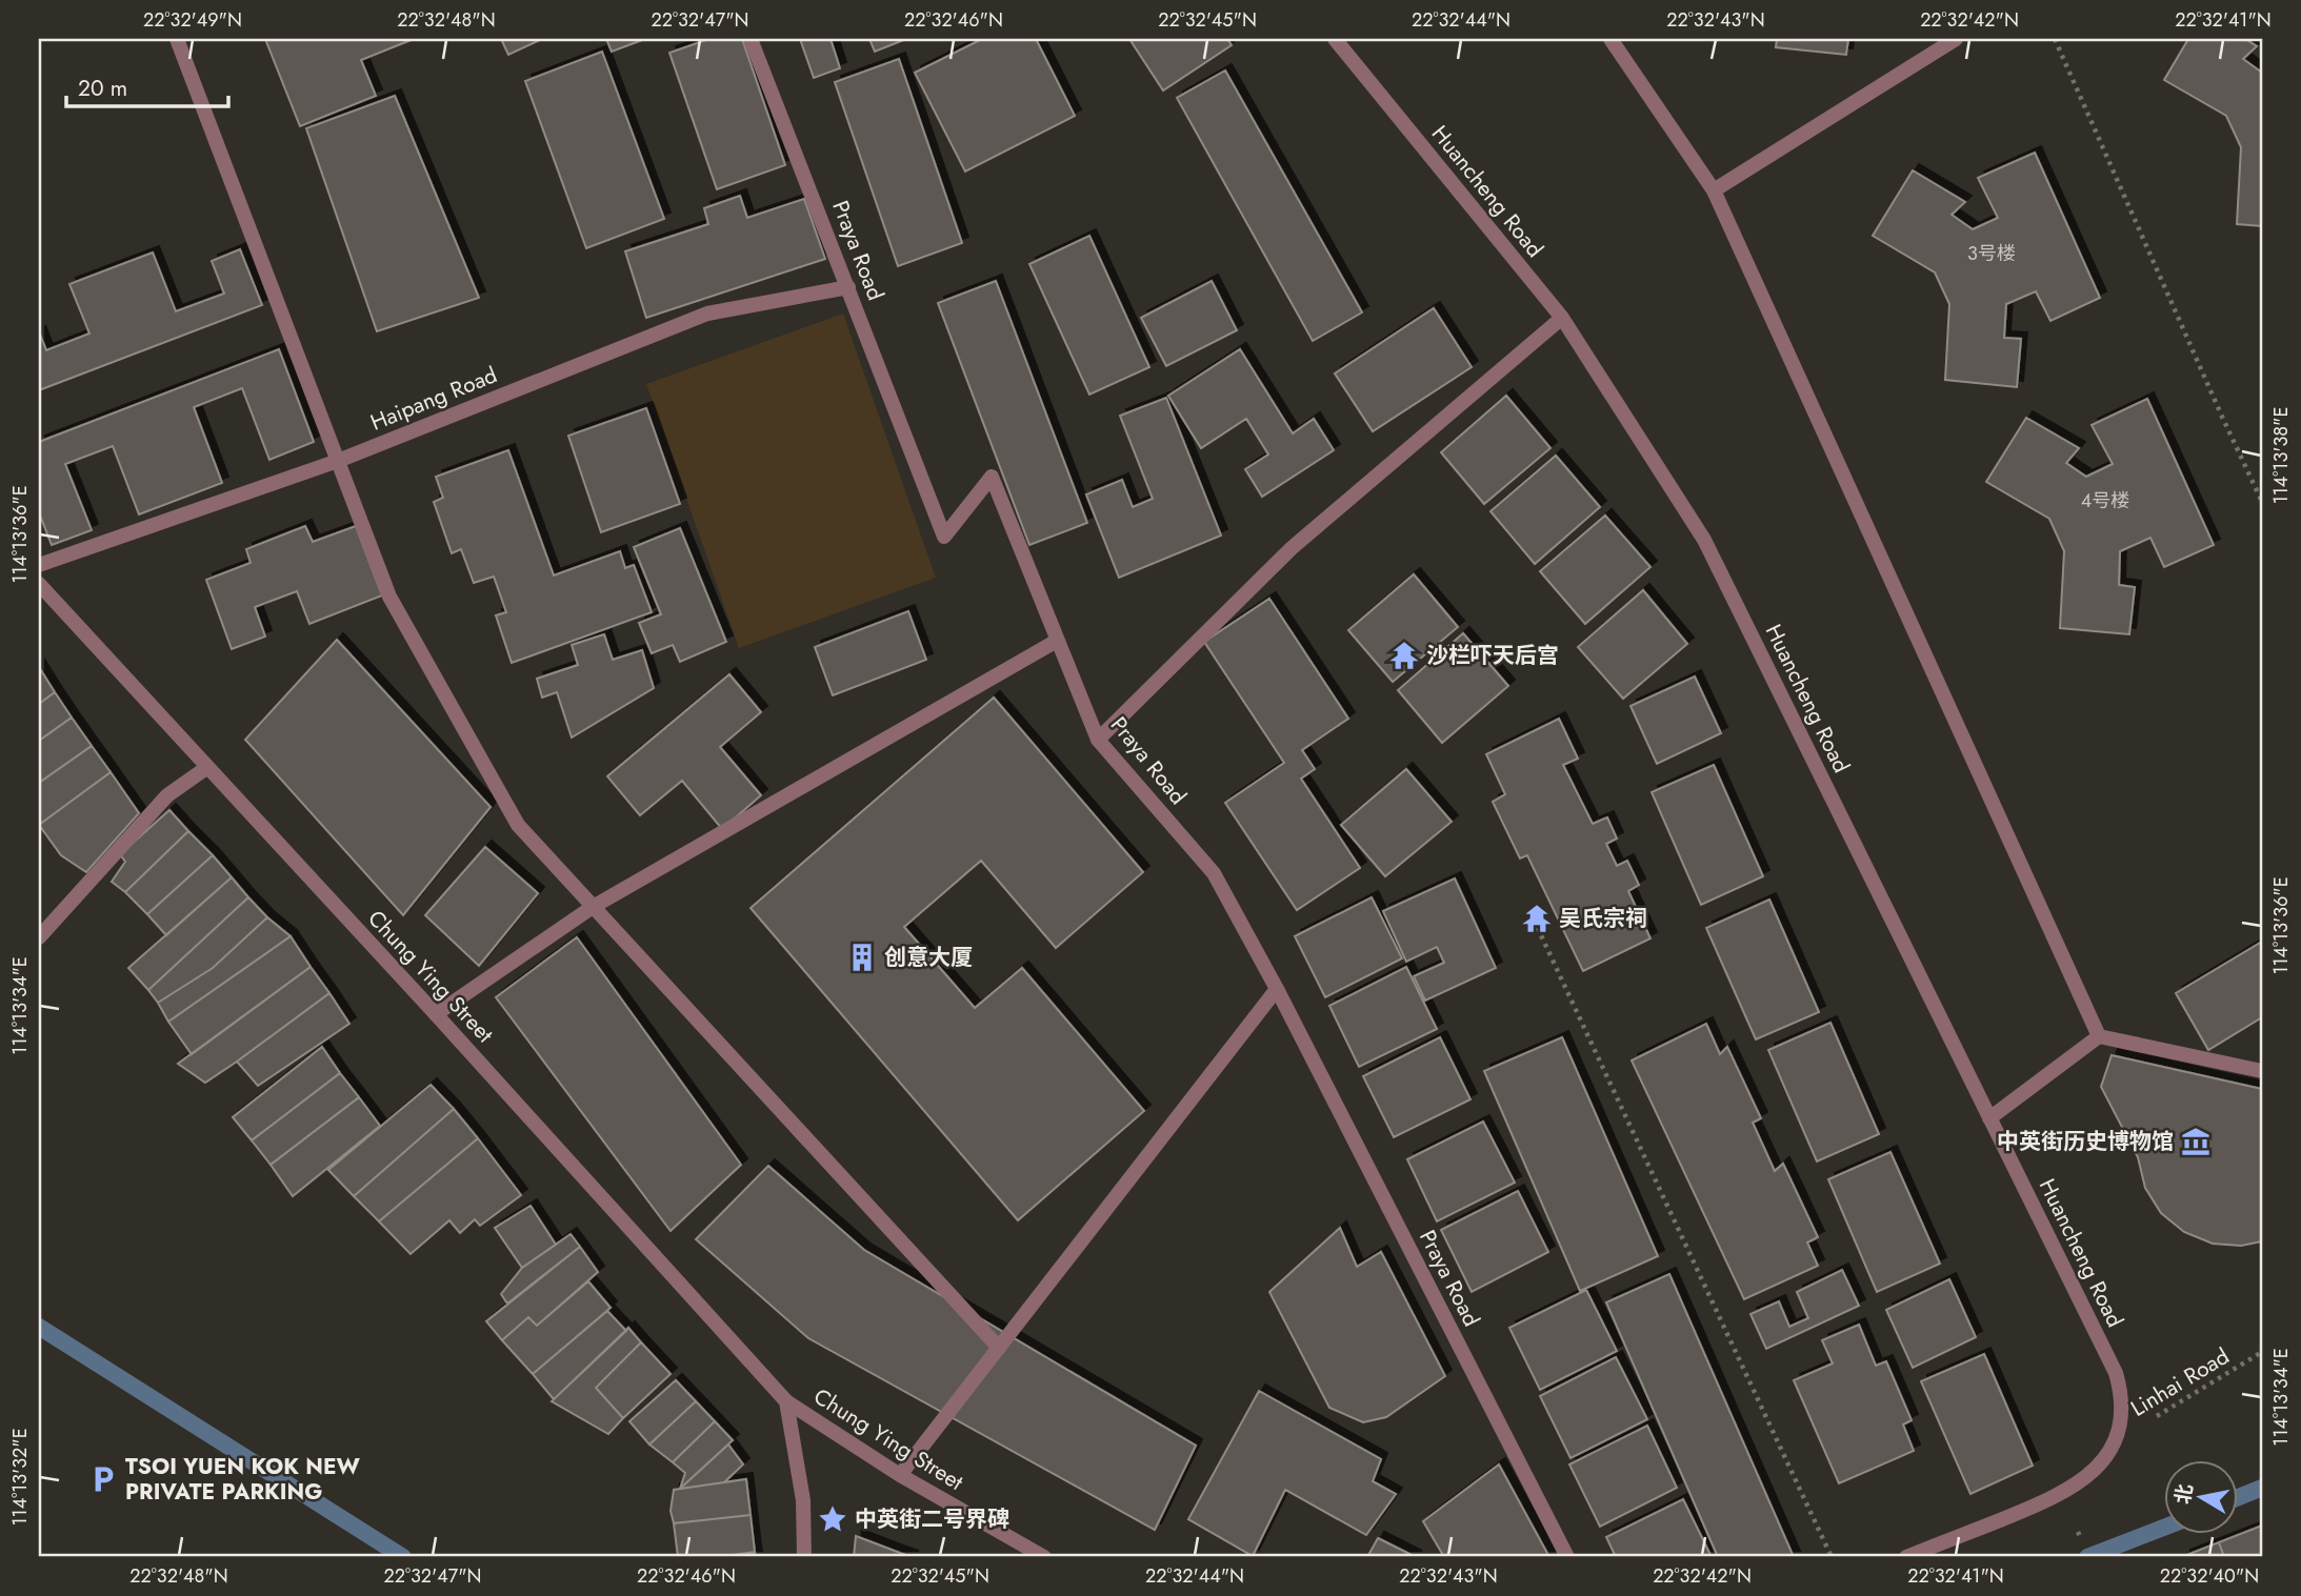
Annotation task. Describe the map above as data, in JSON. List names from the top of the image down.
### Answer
{
  "streets": {
    "street": [
      "Huancheng Road",
      "Praya Road",
      "Haipang Road",
      "Chung Ying Street"
    ],
    "path": ["Linhai Road"]
  },
  "crossings": [
    ["Huancheng Road", "Linhai Road"],
    ["Praya Road", "Haipang Road"]
  ],
  "places": {
    "temple": ["沙栏吓天后宫", "吴氏宗祠"],
    "building": ["创意大厦"],
    "museum": ["中英街历史博物馆"],
    "parking": ["TSOI YUEN KOK NEW PRIVATE PARKING"],
    "place": ["中英街二号界碑"]
  },
  "house_numbers": ["3号楼", "4号楼"],
  "scale_bar": "20 m",
  "north": "left",
  "coordinates": [
    "22°32'49\"N",
    "22°32'48\"N",
    "22°32'47\"N",
    "22°32'46\"N",
    "22°32'45\"N",
    "22°32'44\"N",
    "22°32'43\"N",
    "22°32'42\"N",
    "22°32'41\"N",
    "114°13'38\"E",
    "114°13'36\"E",
    "114°13'34\"E",
    "114°13'32\"E",
    "22°32'40\"N"
  ]
}
